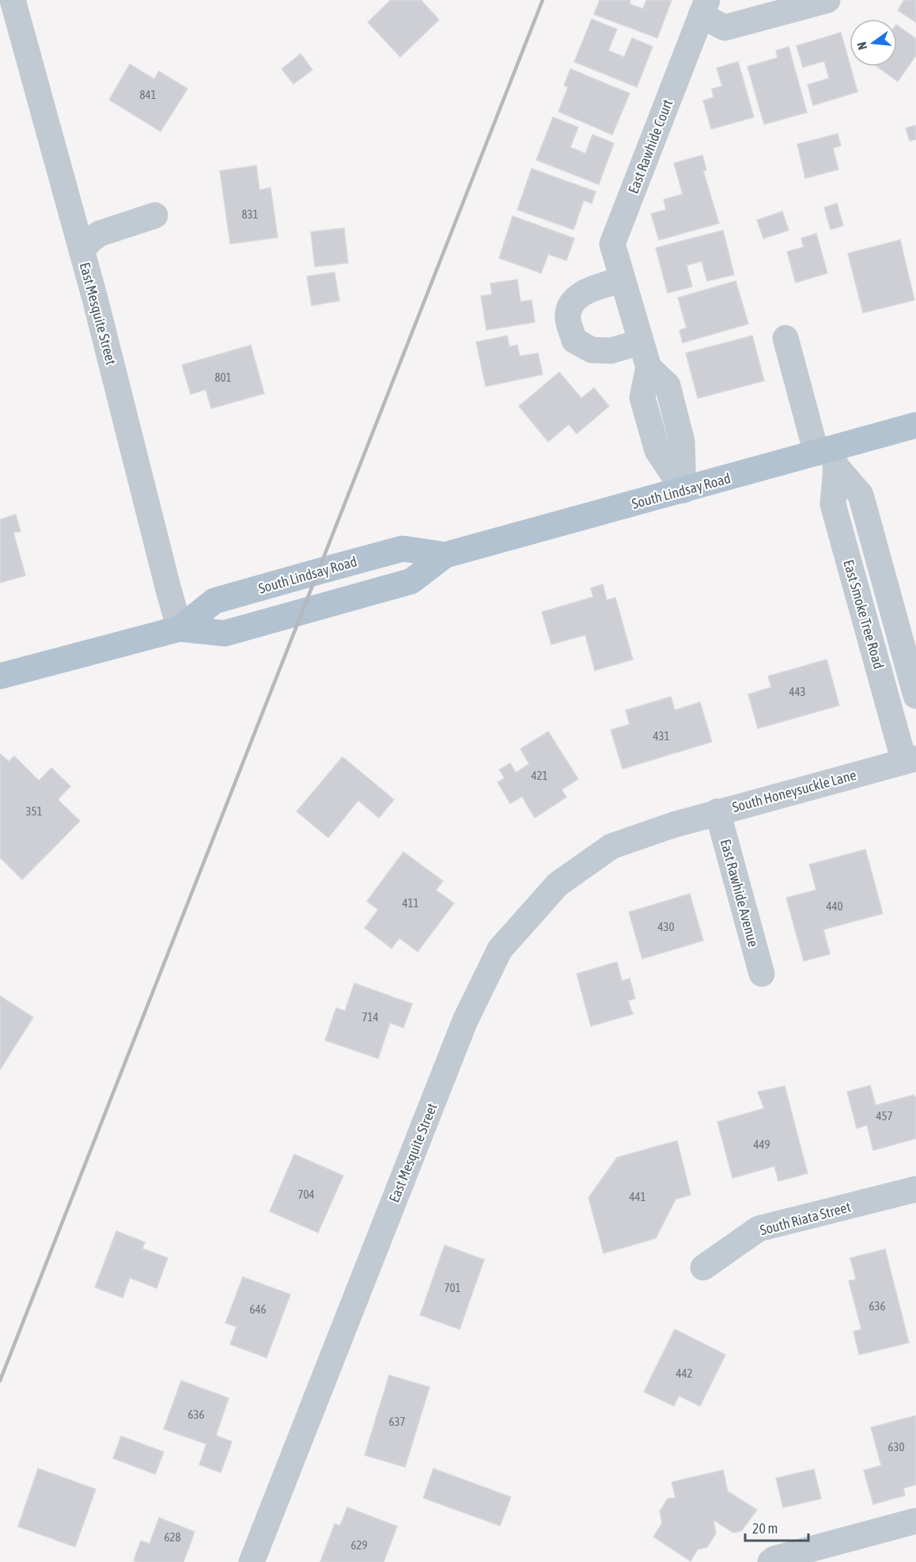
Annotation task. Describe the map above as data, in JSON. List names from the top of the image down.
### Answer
{
  "streets": {
    "main road": ["South Lindsay Road"],
    "street": [
      "East Rawhide Court",
      "East Mesquite Street",
      "East Smoke Tree Road",
      "South Honeysuckle Lane",
      "East Rawhide Avenue",
      "South Riata Street"
    ]
  },
  "crossings": [
    ["East Rawhide Court", "South Lindsay Road"],
    ["East Mesquite Street", "South Lindsay Road"],
    ["East Mesquite Street", "South Honeysuckle Lane"],
    ["South Lindsay Road", "East Smoke Tree Road"],
    ["East Smoke Tree Road", "South Honeysuckle Lane"],
    ["South Honeysuckle Lane", "East Rawhide Avenue"]
  ],
  "house_numbers": [
    "841",
    "831",
    "801",
    "443",
    "431",
    "421",
    "351",
    "411",
    "440",
    "430",
    "714",
    "457",
    "449",
    "704",
    "441",
    "701",
    "636",
    "646",
    "442",
    "636",
    "637",
    "630",
    "628",
    "629"
  ],
  "scale_bar": "20 m",
  "north": "left"
}
